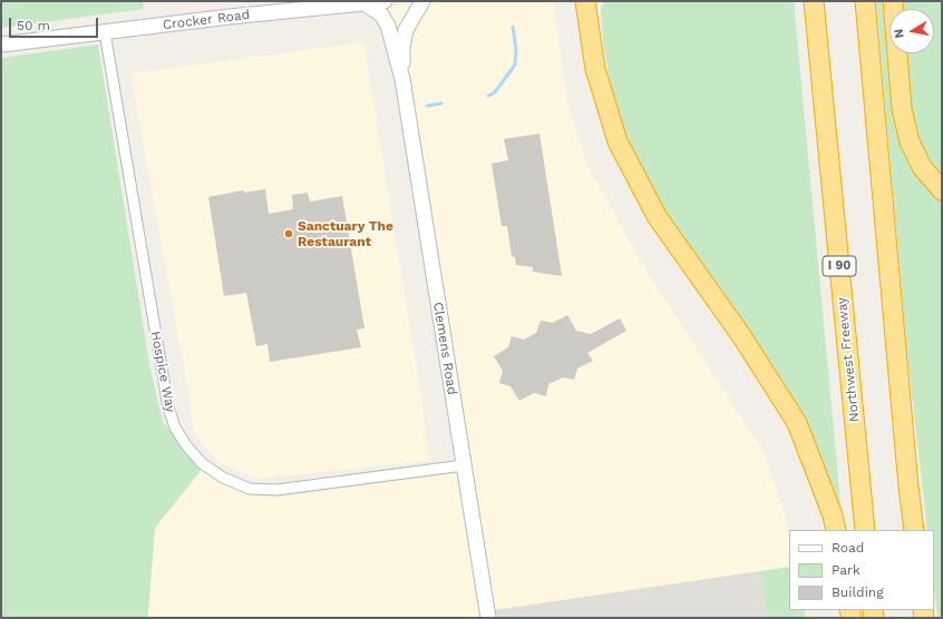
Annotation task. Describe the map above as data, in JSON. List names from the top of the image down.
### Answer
{
  "streets": {
    "highway": ["I 90", "Northwest Freeway"],
    "street": ["Crocker Road", "Clemens Road", "Hospice Way"]
  },
  "crossings": [
    ["Crocker Road", "Clemens Road"],
    ["Crocker Road", "Hospice Way"],
    ["Clemens Road", "Hospice Way"]
  ],
  "places": ["Sanctuary The Restaurant"],
  "legend": ["Road", "Park", "Building"],
  "scale_bar": "50 m",
  "north": "left"
}
